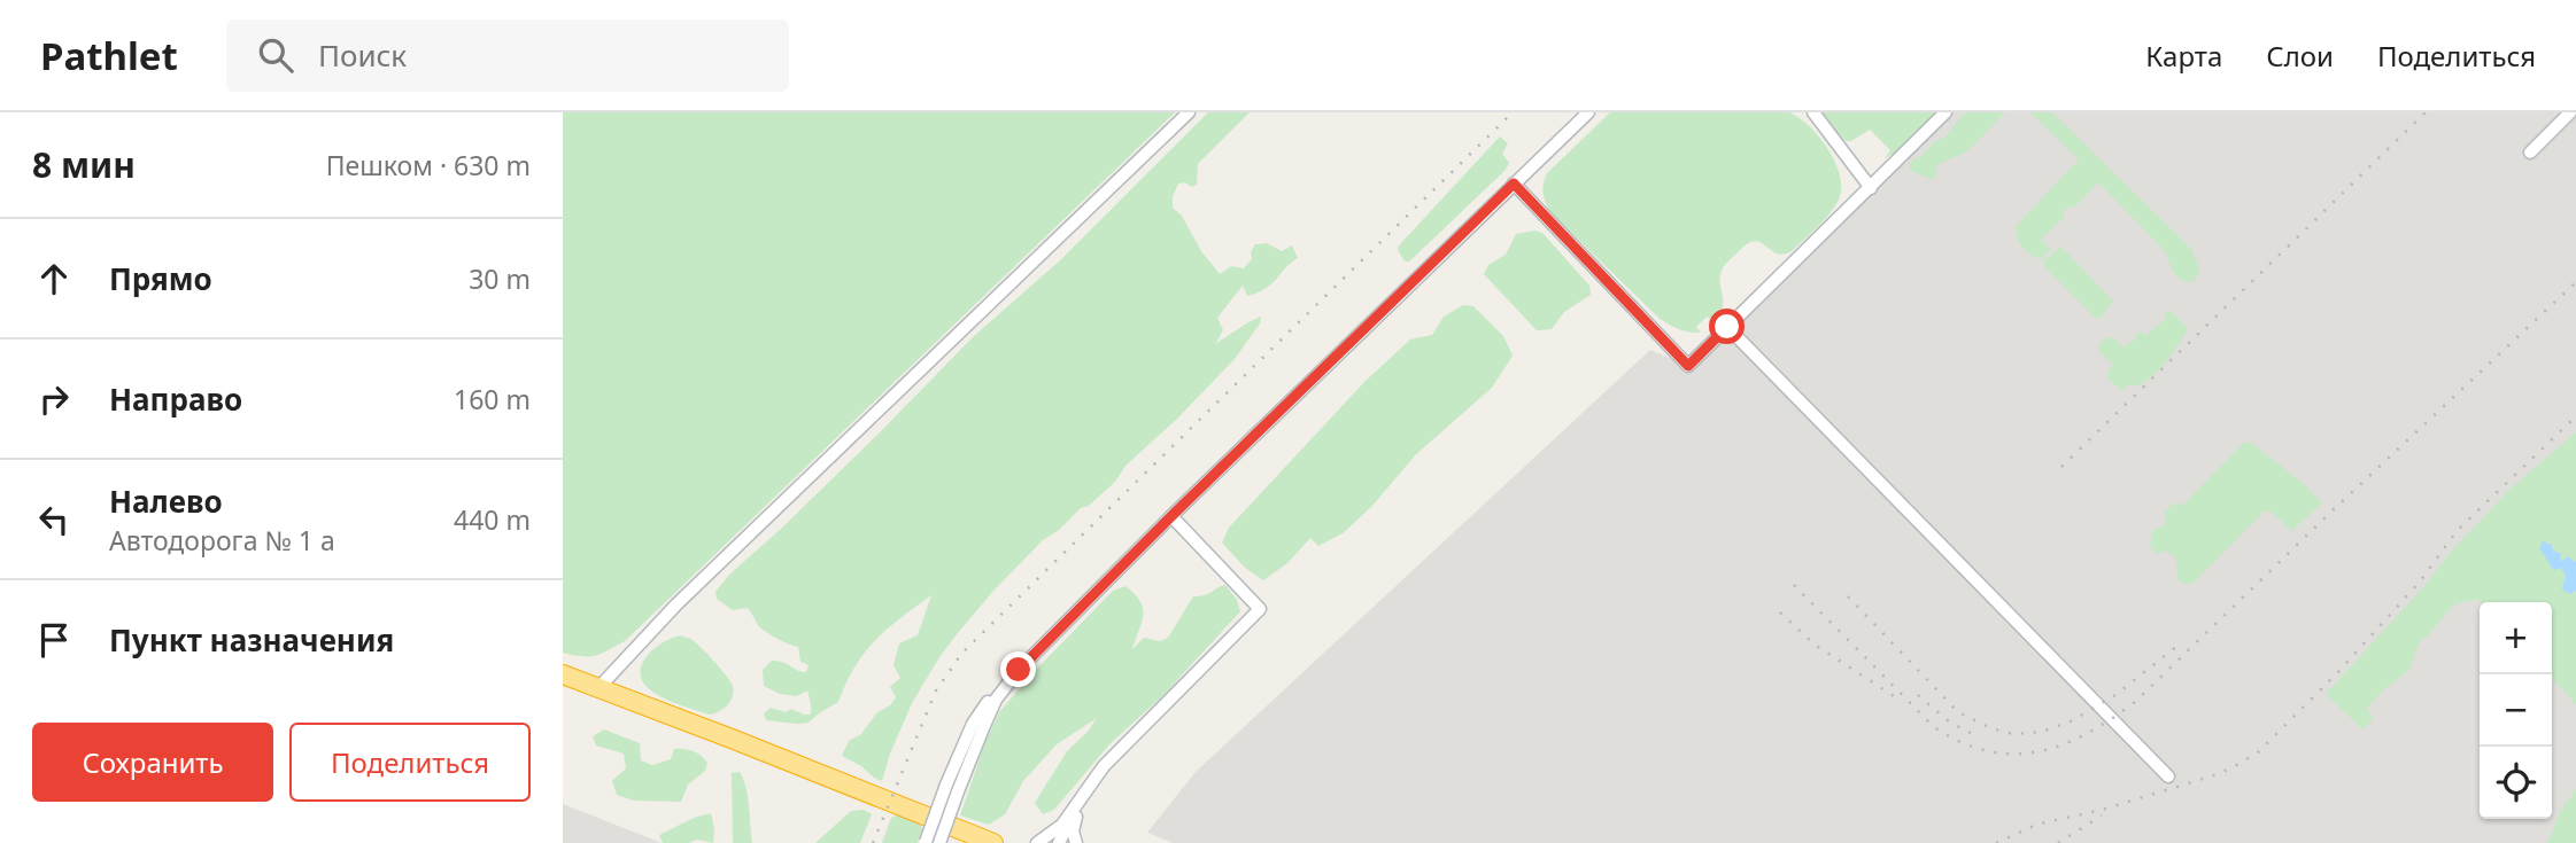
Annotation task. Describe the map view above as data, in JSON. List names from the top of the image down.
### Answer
{
  "page": {
    "header": "Pathlet",
    "search": "Поиск",
    "nav": ["Карта", "Слои", "Поделиться"],
    "heading": ["8 мин", "Пешком · 630 m"],
    "list": [
      ["Прямо", "30 m"],
      ["Направо", "160 m"],
      ["Налево", "Автодорога № 1 а", "440 m"],
      "Пункт назначения"
    ],
    "map_buttons": ["+", "−"],
    "buttons": ["Сохранить", "Поделиться"]
  }
}
